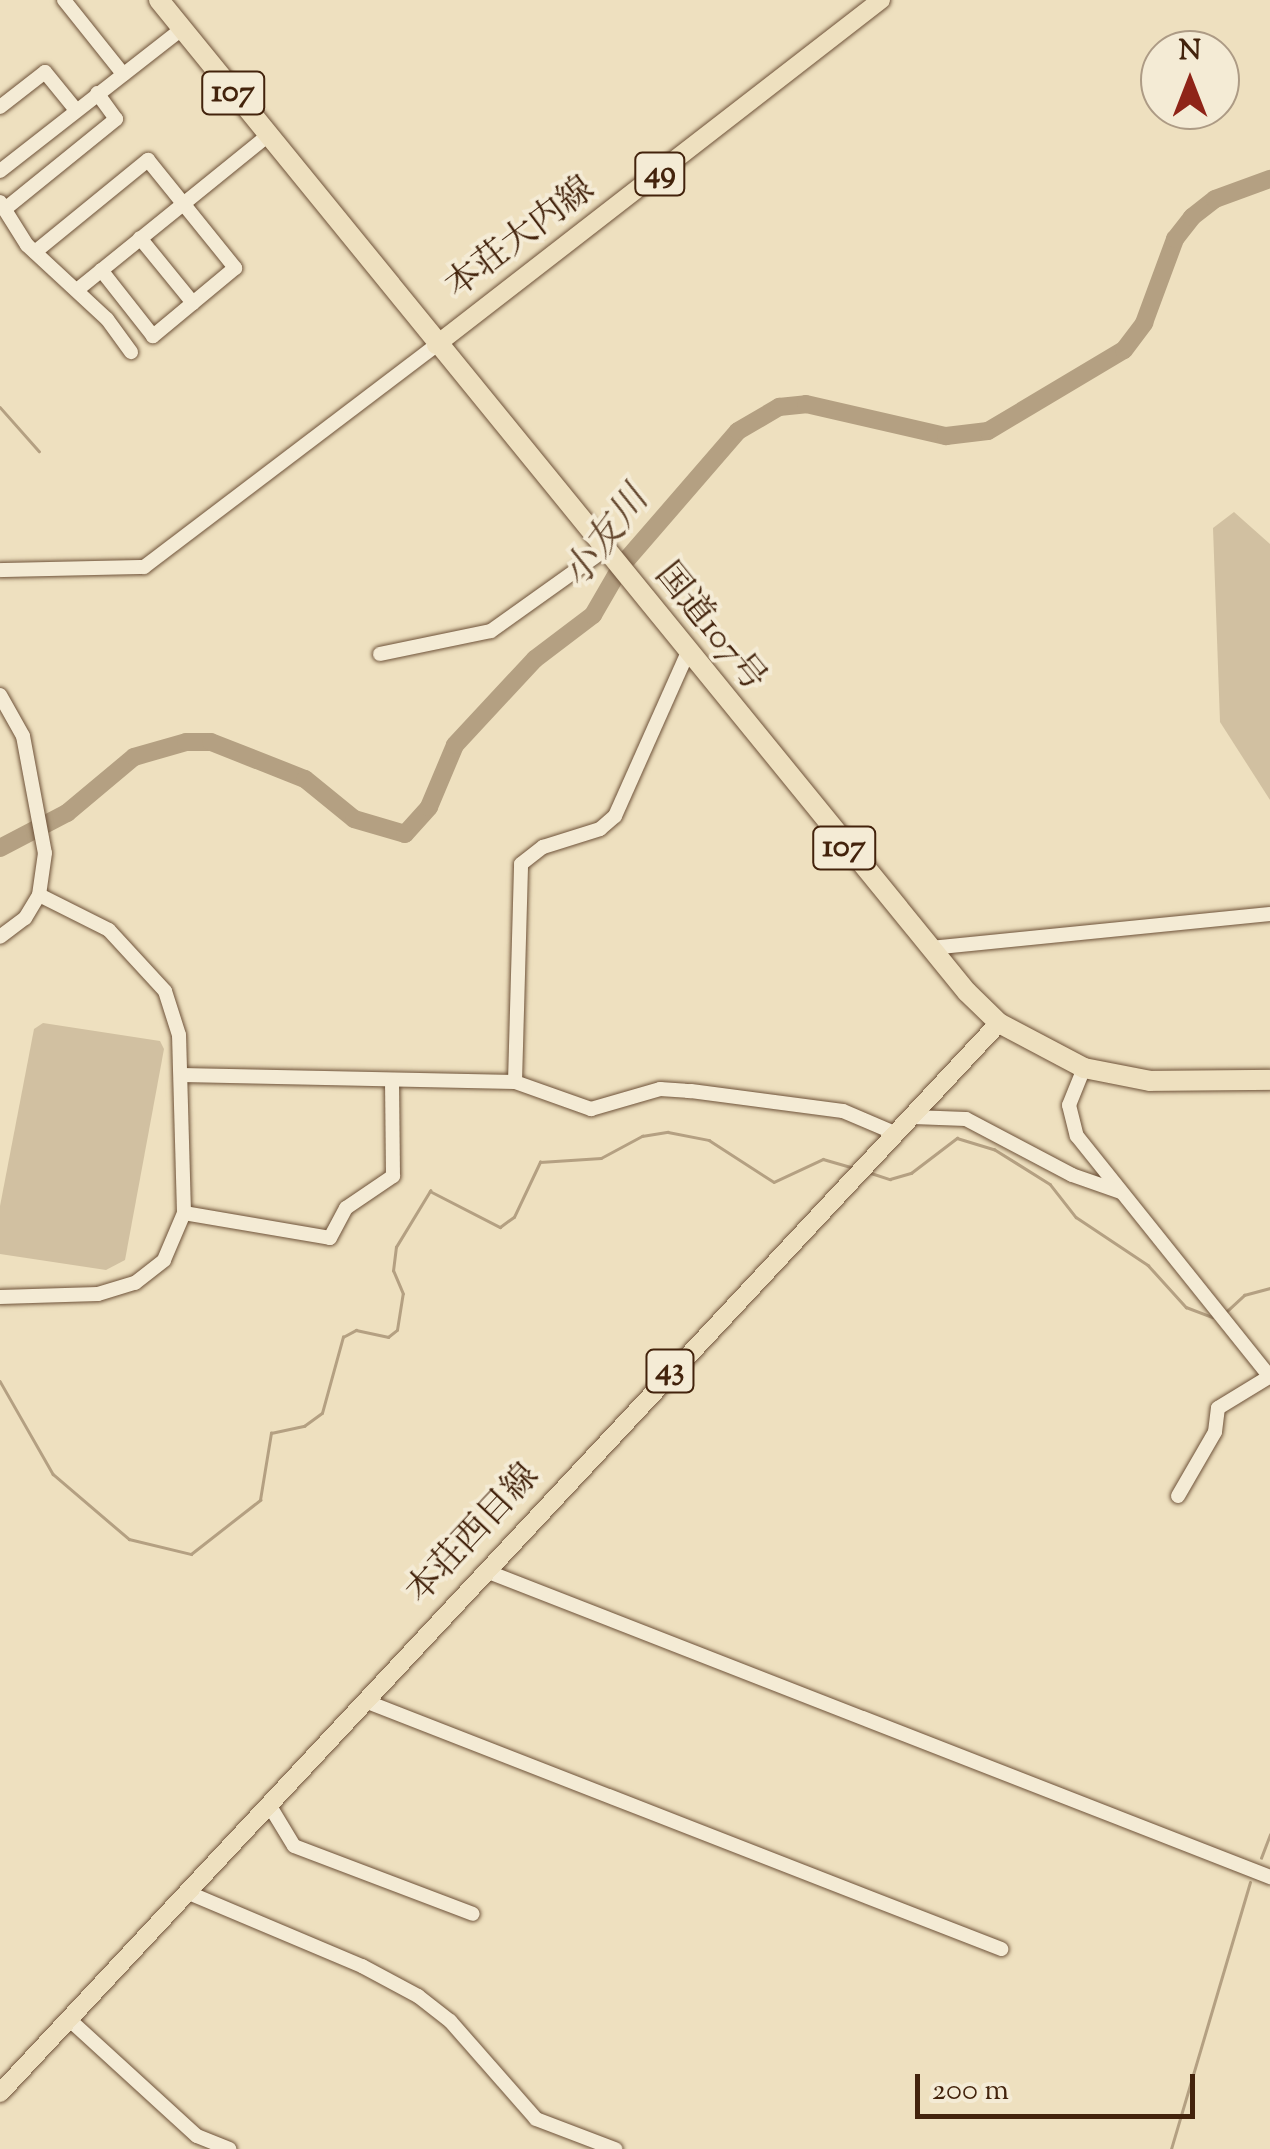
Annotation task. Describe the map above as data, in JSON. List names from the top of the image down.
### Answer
{
  "streets": {
    "highway": ["107", "国道107号"],
    "main road": [
      "49",
      "本荘大内線",
      "43",
      "本荘西目線"
    ]
  },
  "crossings": [
    ["本荘大内線", "国道107号"],
    ["国道107号", "本荘西目線"]
  ],
  "water": ["小友川"],
  "scale_bar": "200 m",
  "north": "top"
}
